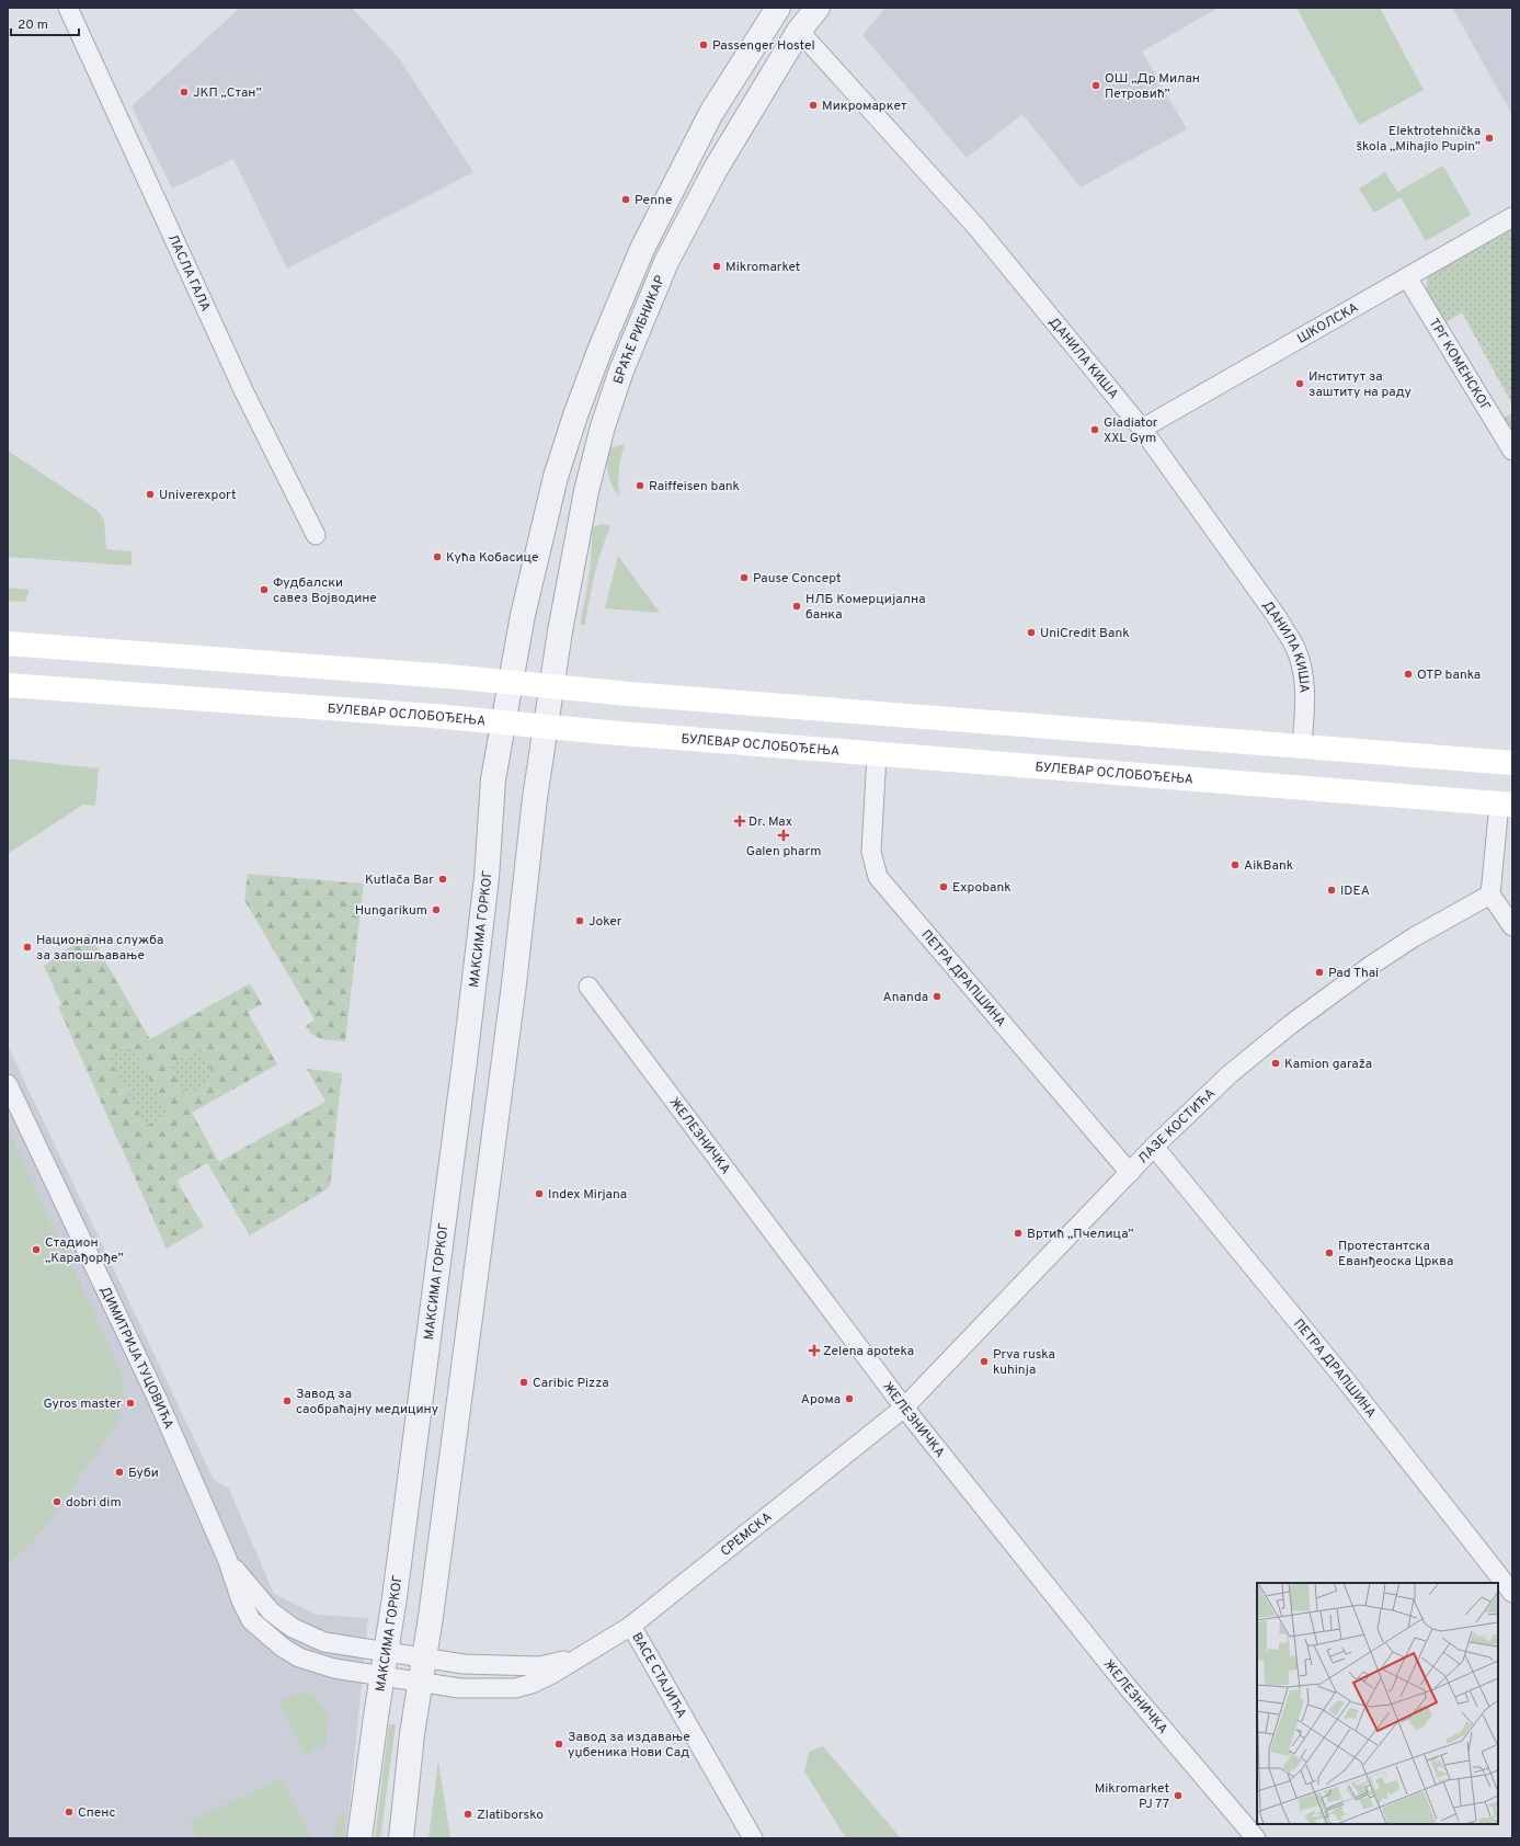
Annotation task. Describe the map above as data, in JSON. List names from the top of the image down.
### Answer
{
  "streets": {
    "main road": ["БУЛЕВАР ОСЛОБОЂЕЊА"],
    "street": [
      "ЛАСЛА ГАЛА",
      "ШКОЛСКА",
      "БРАЋЕ РИБНИКАР",
      "ДАНИЛА КИША",
      "ТРГ КОМЕНСКОГ",
      "МАКСИМА ГОРКОГ",
      "ПЕТРА ДРАПШИНА",
      "ЛАЗЕ КОСТИЋА",
      "ЖЕЛЕЗНИЧКА",
      "ДИМИТРИЈА ТУЦОВИЋА",
      "СРЕМСКА",
      "ВАСЕ СТАЈИЋА"
    ]
  },
  "crossings": [
    ["ШКОЛСКА", "ДАНИЛА КИША"],
    ["ШКОЛСКА", "ТРГ КОМЕНСКОГ"],
    ["БРАЋЕ РИБНИКАР", "ДАНИЛА КИША"],
    ["БРАЋЕ РИБНИКАР", "БУЛЕВАР ОСЛОБОЂЕЊА"],
    ["БРАЋЕ РИБНИКАР", "МАКСИМА ГОРКОГ"],
    ["БУЛЕВАР ОСЛОБОЂЕЊА", "МАКСИМА ГОРКОГ"],
    ["БУЛЕВАР ОСЛОБОЂЕЊА", "ПЕТРА ДРАПШИНА"],
    ["МАКСИМА ГОРКОГ", "ДИМИТРИЈА ТУЦОВИЋА"],
    ["ПЕТРА ДРАПШИНА", "ЛАЗЕ КОСТИЋА"],
    ["ЛАЗЕ КОСТИЋА", "ЖЕЛЕЗНИЧКА"],
    ["ЛАЗЕ КОСТИЋА", "СРЕМСКА"],
    ["ЖЕЛЕЗНИЧКА", "СРЕМСКА"],
    ["ДИМИТРИЈА ТУЦОВИЋА", "СРЕМСКА"],
    ["СРЕМСКА", "ВАСЕ СТАЈИЋА"]
  ],
  "places": {
    "other": [
      "Passenger Hostel",
      "ОШ „Др Милан Петровић”",
      "ЈКП „Стан”",
      "Микромаркет",
      "Elektrotehnička škola „Mihajlo Pupin”",
      "Penne",
      "Mikromarket",
      "Институт за заштиту на раду",
      "Gladiator XXL Gym",
      "Raiffeisen bank",
      "Univerexport",
      "Кућа Кобасице",
      "Pause Concept",
      "Фудбалски савез Војводине",
      "НЛБ Комерцијална банка",
      "UniCredit Bank",
      "OTP banka",
      "AikBank",
      "Kutlača Bar",
      "Expobank",
      "IDEA",
      "Hungarikum",
      "Joker",
      "Национална служба за запошљавање",
      "Pad Thai",
      "Ananda",
      "Kamion garaža",
      "Index Mirjana",
      "Вртић „Пчелица”",
      "Стадион „Карађорђе”",
      "Протестантска Еванђеоска Црква",
      "Prva ruska kuhinja",
      "Caribic Pizza",
      "Арома",
      "Завод за саобраћајну медицину",
      "Gyros master",
      "Буби",
      "dobri dim",
      "Завод за издавање уџбеника Нови Сад",
      "Mikromarket PJ 77",
      "Спенс",
      "Zlatiborsko"
    ],
    "health": ["Dr. Max", "Galen pharm", "Zelena apoteka"]
  },
  "scale_bar": "20 m"
}
